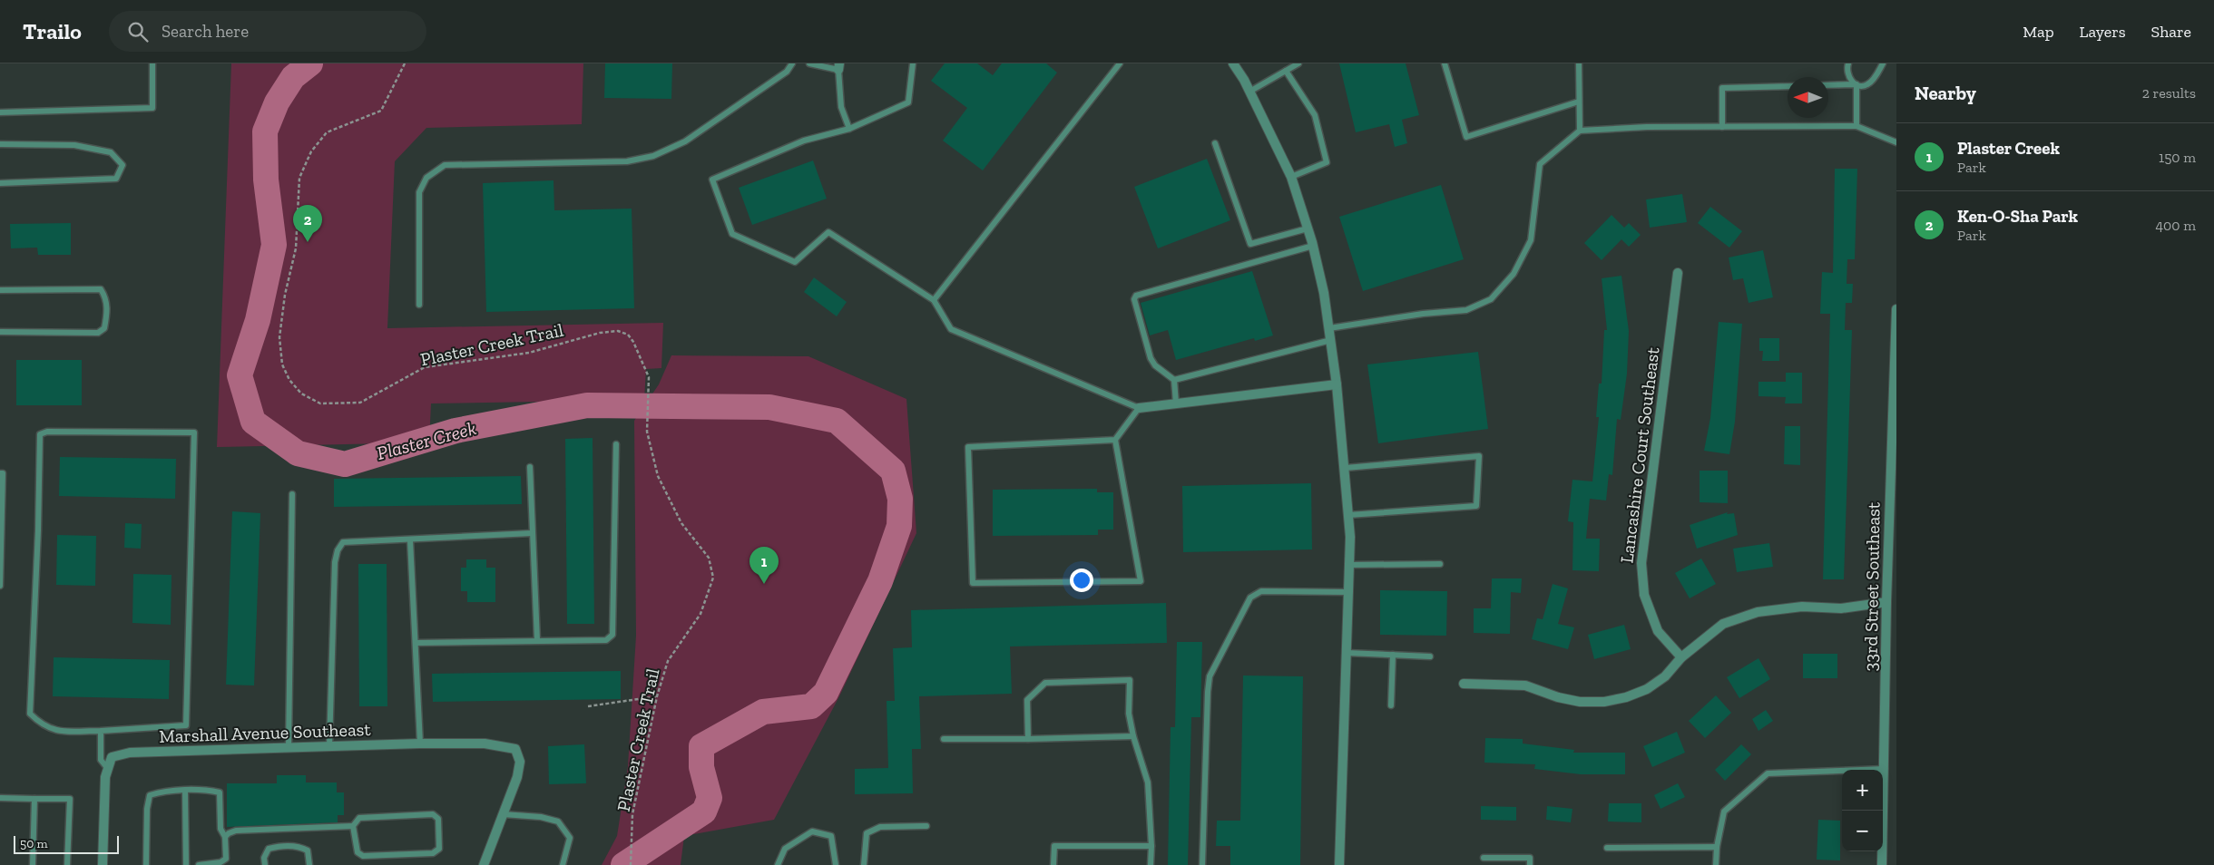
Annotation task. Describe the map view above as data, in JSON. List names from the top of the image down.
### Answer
{
  "streets": {
    "street": ["Lancashire Court Southeast", "33rd Street Southeast", "Marshall Avenue Southeast"],
    "path": ["Plaster Creek Trail"]
  },
  "water": ["Plaster Creek"],
  "scale_bar": "50 m",
  "north": "left",
  "page": {
    "header": "Trailo",
    "search": "Search here",
    "nav": ["Map", "Layers", "Share"],
    "heading": ["Nearby", "2 results"],
    "list": [
      {
        "mark": "1",
        "name": "Plaster Creek",
        "note": "Park",
        "value": "150 m"
      },
      {
        "mark": "2",
        "name": "Ken-O-Sha Park",
        "note": "Park",
        "value": "400 m"
      }
    ],
    "pins": ["2", "1"],
    "map_buttons": ["+", "−"],
    "scale": "50 m"
  }
}
